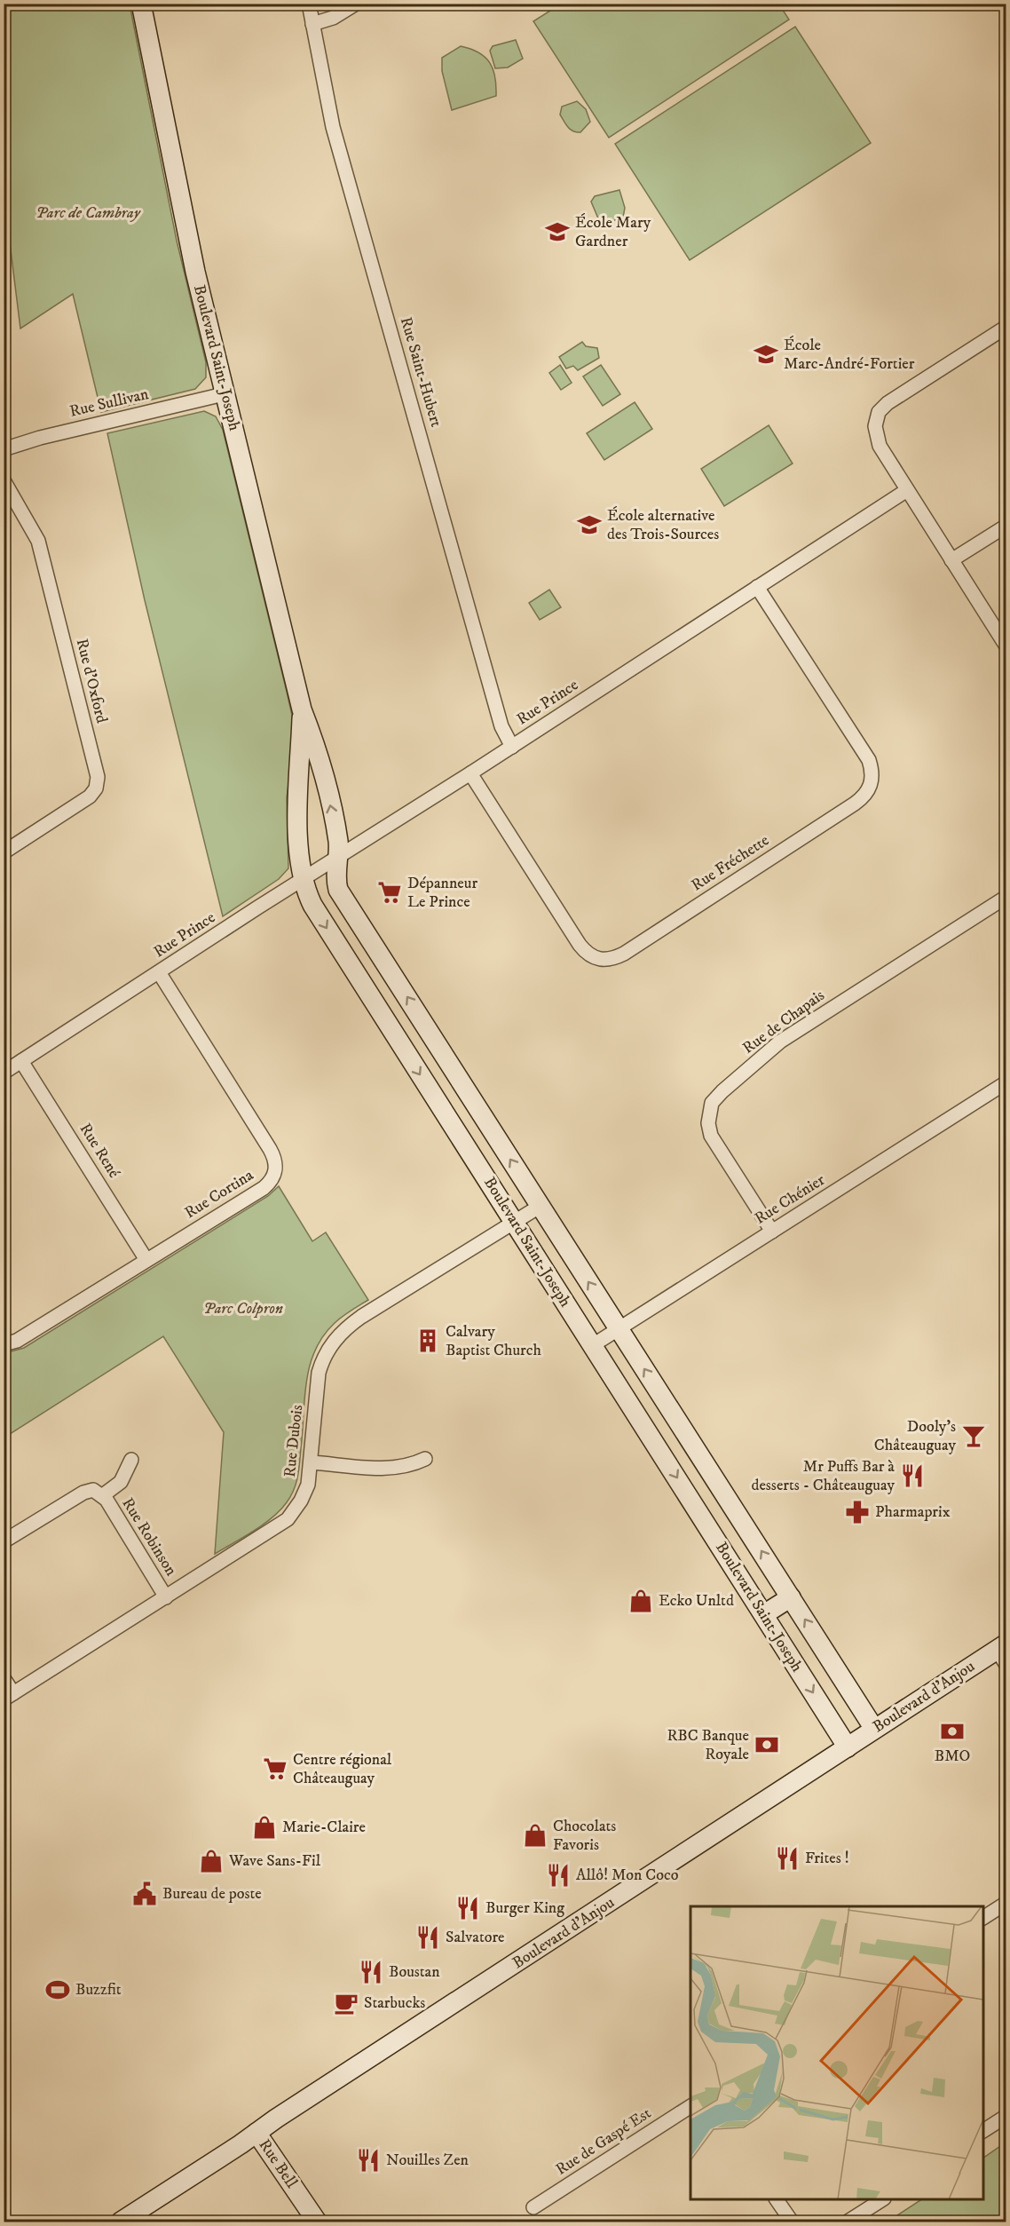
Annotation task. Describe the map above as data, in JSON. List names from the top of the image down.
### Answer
{
  "streets": {
    "street": [
      "Boulevard Saint-Joseph",
      "Rue Saint-Hubert",
      "Rue Sullivan",
      "Rue d'Oxford",
      "Rue Prince",
      "Rue Fréchette",
      "Rue de Chapais",
      "Rue René",
      "Rue Cortina",
      "Rue Chénier",
      "Rue Dubois",
      "Rue Robinson",
      "Boulevard d'Anjou",
      "Rue de Gaspé Est",
      "Rue Bell"
    ]
  },
  "crossings": [
    ["Boulevard Saint-Joseph", "Rue Sullivan"],
    ["Boulevard Saint-Joseph", "Rue Prince"],
    ["Boulevard Saint-Joseph", "Rue Chénier"],
    ["Boulevard Saint-Joseph", "Rue Dubois"],
    ["Boulevard Saint-Joseph", "Boulevard d'Anjou"],
    ["Rue Saint-Hubert", "Rue Prince"],
    ["Rue Prince", "Rue Fréchette"],
    ["Rue Prince", "Rue René"],
    ["Rue Prince", "Rue Cortina"],
    ["Rue de Chapais", "Rue Chénier"],
    ["Rue René", "Rue Cortina"],
    ["Rue Dubois", "Rue Robinson"],
    ["Boulevard d'Anjou", "Rue Bell"]
  ],
  "parks": ["Parc de Cambray", "Parc Colpron"],
  "places": {
    "school or university": ["École Mary Gardner", "École Marc-André-Fortier", "École alternative des Trois-Sources"],
    "supermarket": ["Dépanneur Le Prince", "Centre régional Châteauguay"],
    "building": ["Calvary Baptist Church"],
    "bar": ["Dooly's Châteauguay"],
    "restaurant": [
      "Mr Puffs Bar à desserts - Châteauguay",
      "Frites !",
      "Allô! Mon Coco",
      "Burger King",
      "Salvatore",
      "Boustan",
      "Nouilles Zen"
    ],
    "pharmacy": ["Pharmaprix"],
    "shop": [
      "Ecko Unltd",
      "Marie-Claire",
      "Chocolats Favoris",
      "Wave Sans-Fil"
    ],
    "bank": ["BMO", "RBC Banque Royale"],
    "public building": ["Bureau de poste"],
    "sports": ["Buzzfit"],
    "cafe": ["Starbucks"]
  }
}
